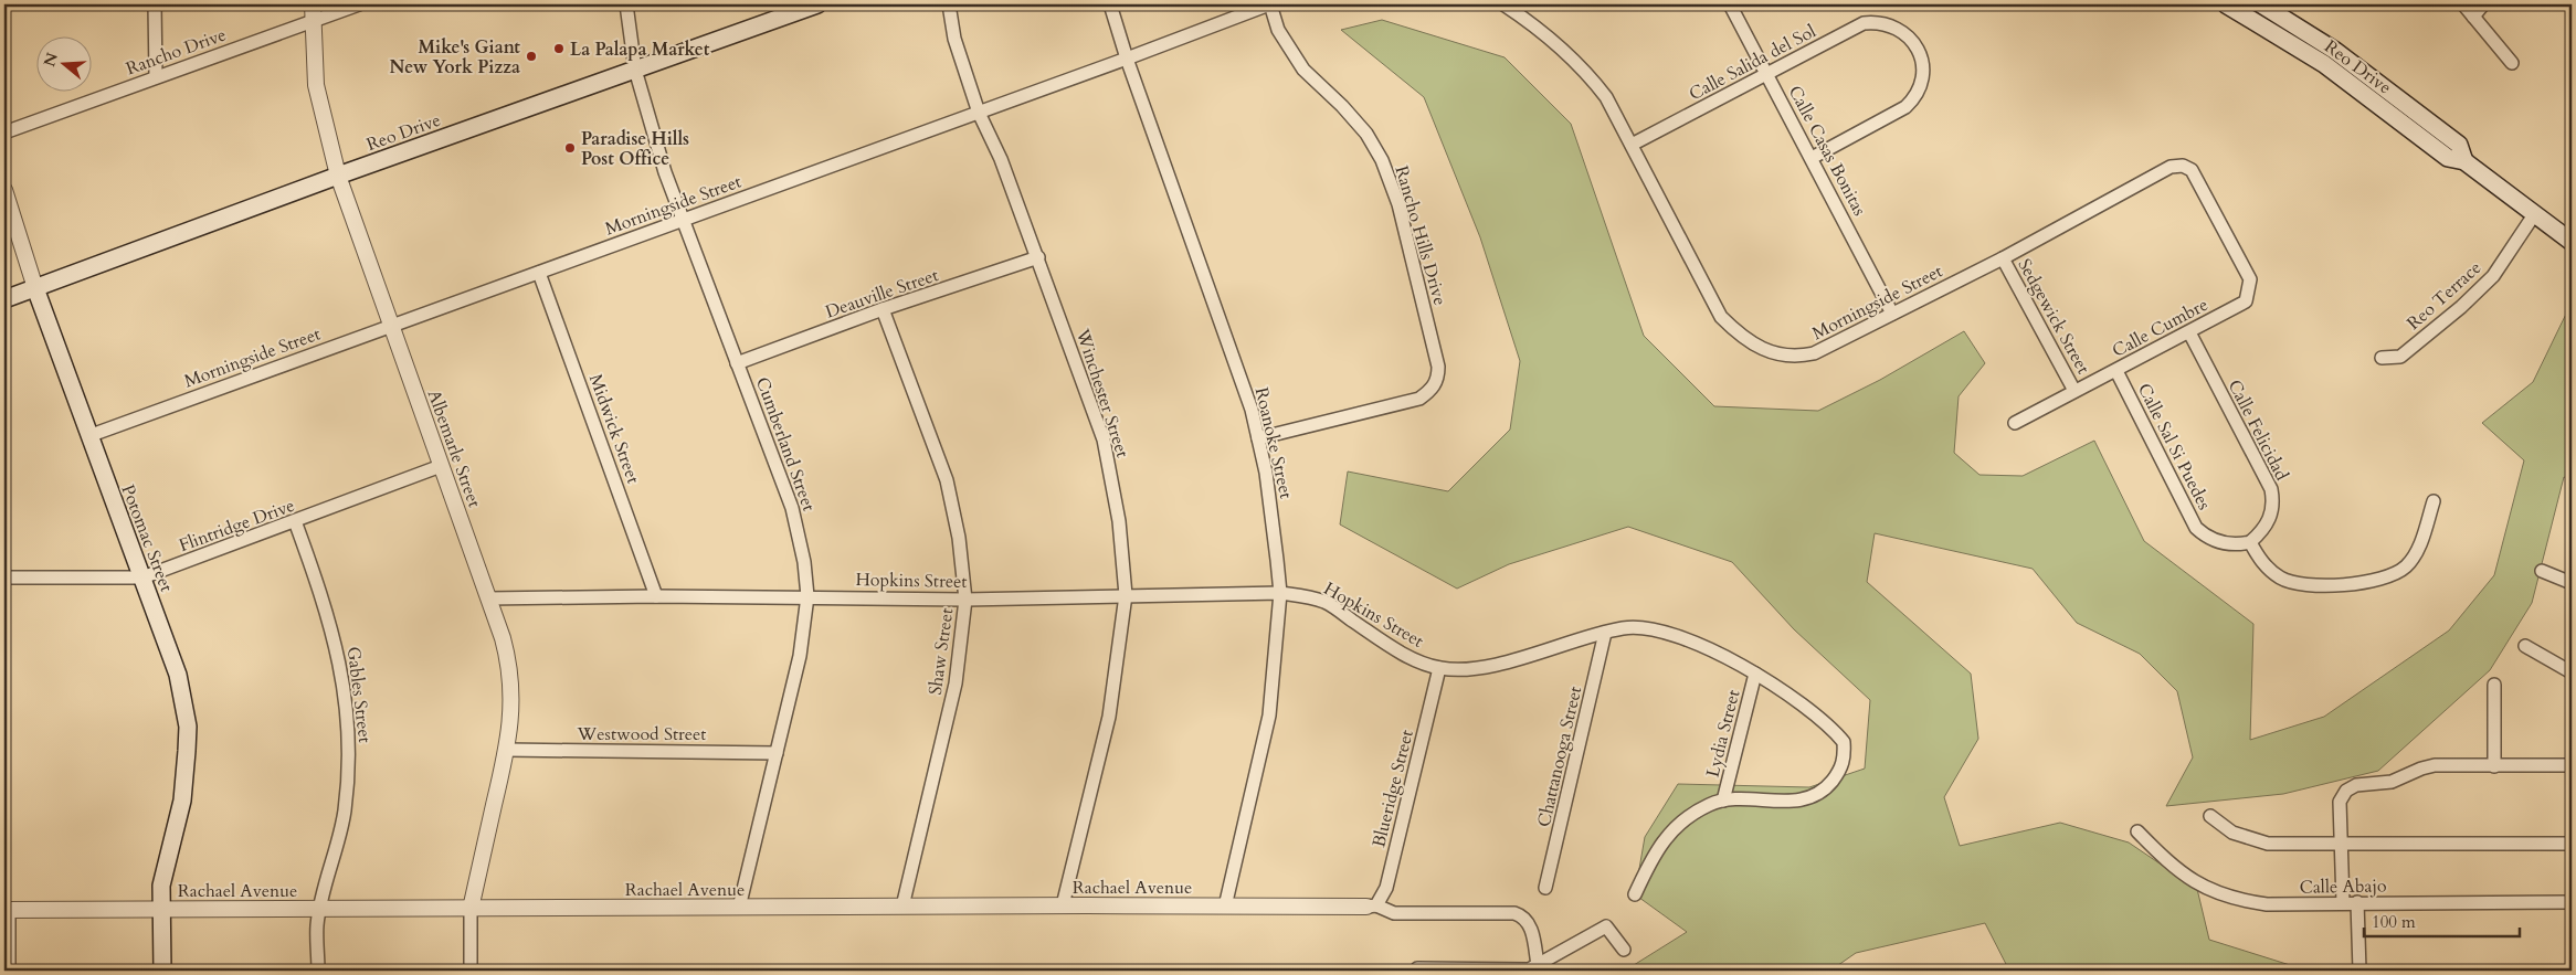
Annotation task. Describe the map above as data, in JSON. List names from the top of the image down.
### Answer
{
  "streets": {
    "main road": ["Reo Drive", "Potomac Street"],
    "street": [
      "Rancho Drive",
      "Calle Salida del Sol",
      "Calle Casas Bonitas",
      "Morningside Street",
      "Rancho Hills Drive",
      "Deauville Street",
      "Reo Terrace",
      "Sedgewick Street",
      "Calle Cumbre",
      "Winchester Street",
      "Midwick Street",
      "Calle Felicidad",
      "Roanoke Street",
      "Cumberland Street",
      "Calle Sal Si Puedes",
      "Albemarle Street",
      "Flintridge Drive",
      "Hopkins Street",
      "Shaw Street",
      "Gables Street",
      "Westwood Street",
      "Lydia Street",
      "Chattanooga Street",
      "Blueridge Street",
      "Calle Abajo",
      "Rachael Avenue"
    ]
  },
  "crossings": [
    ["Rancho Drive", "Albemarle Street"],
    ["Calle Salida del Sol", "Calle Casas Bonitas"],
    ["Calle Salida del Sol", "Morningside Street"],
    ["Reo Drive", "Reo Terrace"],
    ["Reo Drive", "Cumberland Street"],
    ["Reo Drive", "Albemarle Street"],
    ["Reo Drive", "Potomac Street"],
    ["Calle Casas Bonitas", "Morningside Street"],
    ["Morningside Street", "Rancho Hills Drive"],
    ["Morningside Street", "Sedgewick Street"],
    ["Morningside Street", "Calle Cumbre"],
    ["Morningside Street", "Winchester Street"],
    ["Morningside Street", "Midwick Street"],
    ["Morningside Street", "Roanoke Street"],
    ["Morningside Street", "Cumberland Street"],
    ["Morningside Street", "Albemarle Street"],
    ["Morningside Street", "Potomac Street"],
    ["Rancho Hills Drive", "Roanoke Street"],
    ["Deauville Street", "Winchester Street"],
    ["Deauville Street", "Cumberland Street"],
    ["Deauville Street", "Shaw Street"],
    ["Sedgewick Street", "Calle Cumbre"],
    ["Calle Cumbre", "Calle Felicidad"],
    ["Calle Cumbre", "Calle Sal Si Puedes"],
    ["Winchester Street", "Hopkins Street"],
    ["Winchester Street", "Rachael Avenue"],
    ["Midwick Street", "Hopkins Street"],
    ["Calle Felicidad", "Calle Sal Si Puedes"],
    ["Roanoke Street", "Hopkins Street"],
    ["Roanoke Street", "Rachael Avenue"],
    ["Cumberland Street", "Hopkins Street"],
    ["Cumberland Street", "Westwood Street"],
    ["Cumberland Street", "Rachael Avenue"],
    ["Albemarle Street", "Flintridge Drive"],
    ["Albemarle Street", "Hopkins Street"],
    ["Albemarle Street", "Westwood Street"],
    ["Albemarle Street", "Rachael Avenue"],
    ["Flintridge Drive", "Potomac Street"],
    ["Flintridge Drive", "Gables Street"],
    ["Potomac Street", "Rachael Avenue"],
    ["Hopkins Street", "Shaw Street"],
    ["Hopkins Street", "Lydia Street"],
    ["Hopkins Street", "Chattanooga Street"],
    ["Hopkins Street", "Blueridge Street"],
    ["Shaw Street", "Rachael Avenue"],
    ["Gables Street", "Rachael Avenue"],
    ["Blueridge Street", "Rachael Avenue"]
  ],
  "places": ["La Palapa Market", "Mike's Giant New York Pizza", "Paradise Hills Post Office"],
  "scale_bar": "100 m",
  "north": "left"
}
